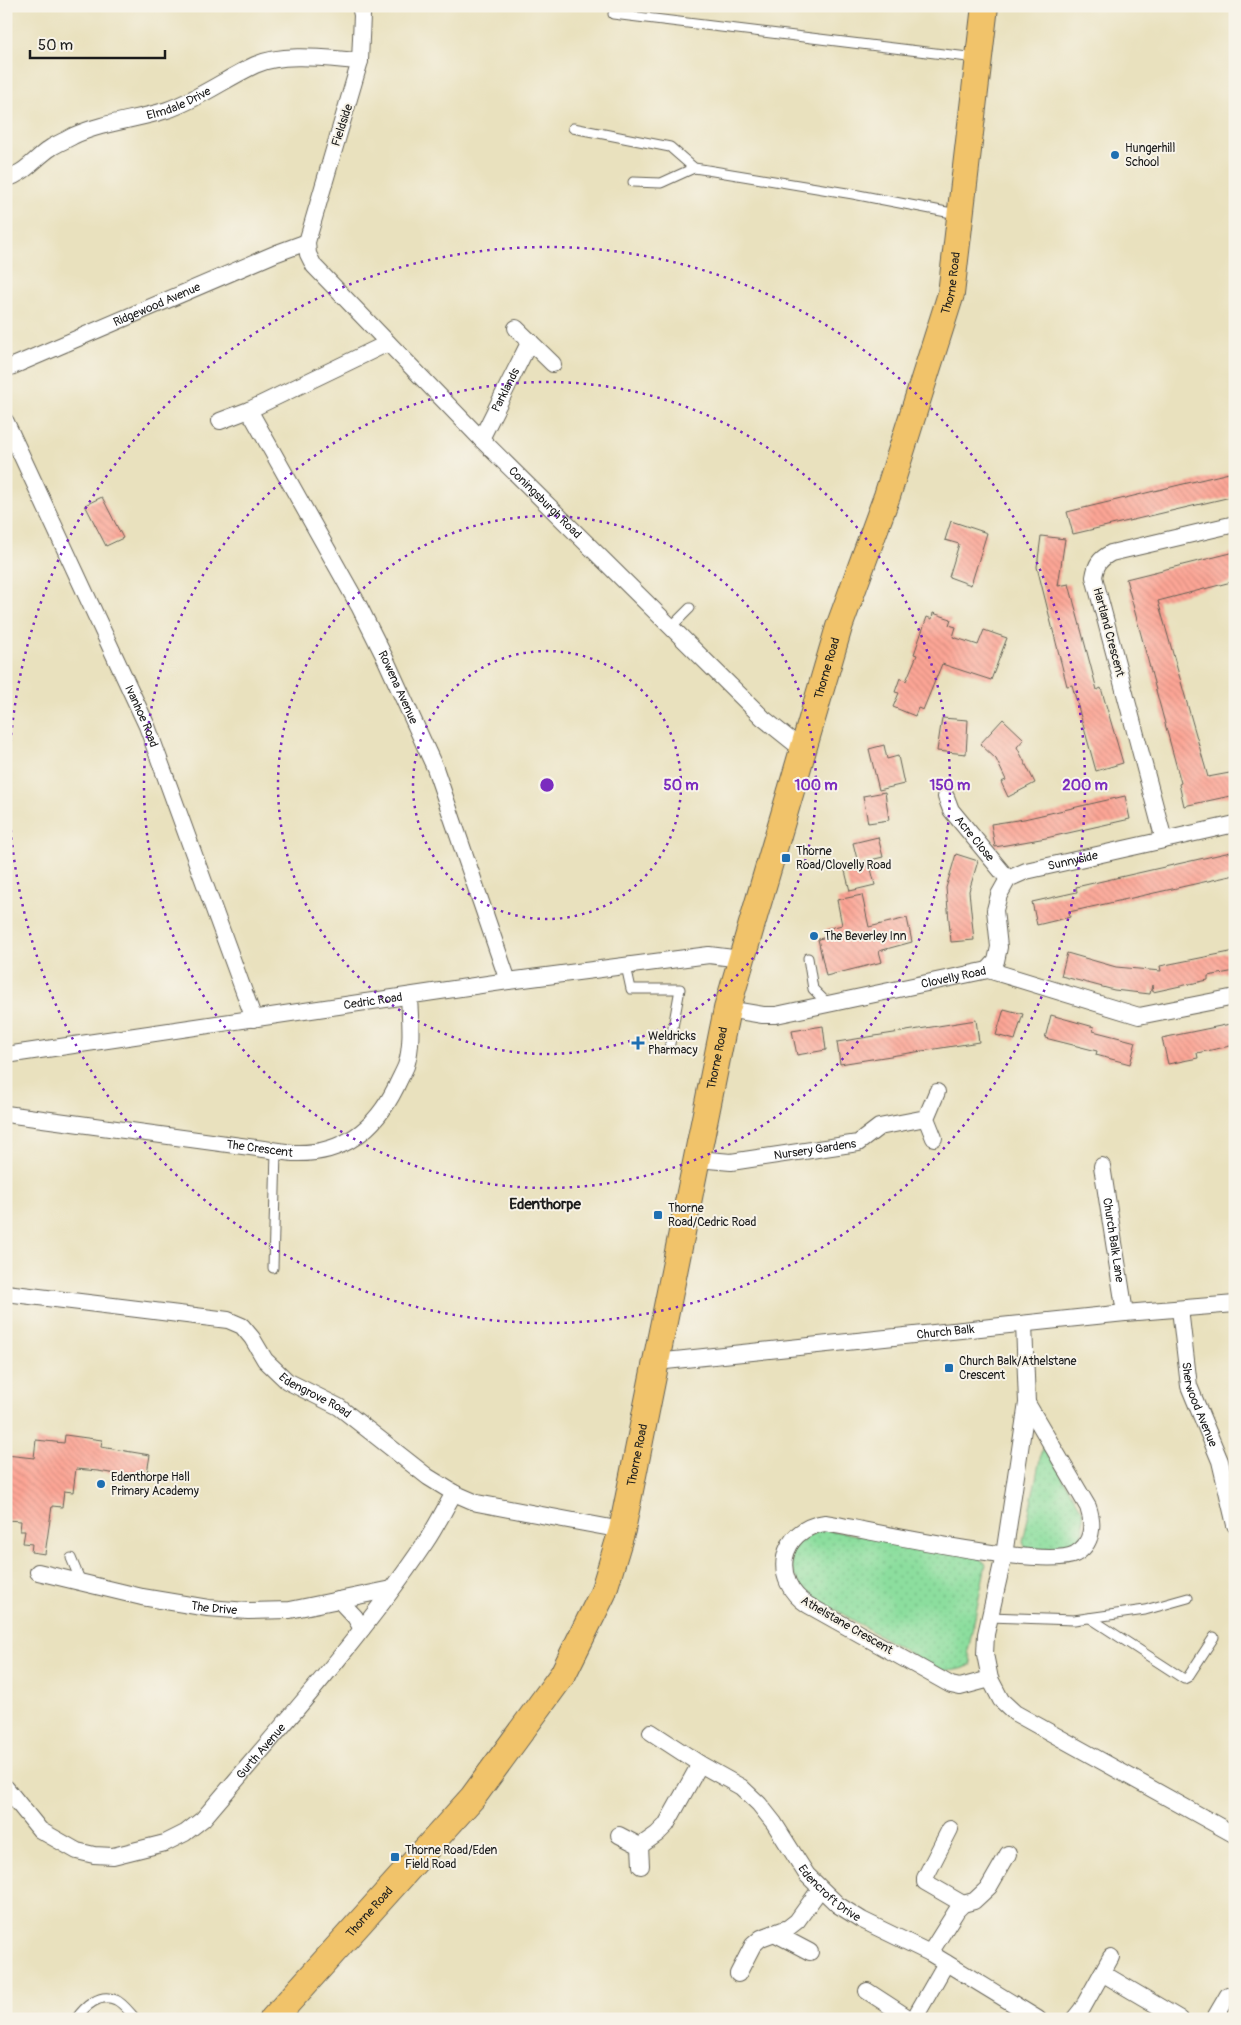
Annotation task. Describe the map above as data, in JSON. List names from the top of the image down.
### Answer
{
  "streets": {
    "main road": ["Thorne Road"],
    "street": [
      "Elmdale Drive",
      "Fieldside",
      "Ridgewood Avenue",
      "Parklands",
      "Coningsburgh Road",
      "Hartland Crescent",
      "Rowena Avenue",
      "Ivanhoe Road",
      "Acre Close",
      "Sunnyside",
      "Clovelly Road",
      "Cedric Road",
      "The Crescent",
      "Nursery Gardens",
      "Church Balk Lane",
      "Church Balk",
      "Edengrove Road",
      "Sherwood Avenue",
      "The Drive",
      "Athelstane Crescent",
      "Gurth Avenue",
      "Edencroft Drive"
    ]
  },
  "crossings": [
    ["Elmdale Drive", "Fieldside"],
    ["Fieldside", "Ridgewood Avenue"],
    ["Fieldside", "Coningsburgh Road"],
    ["Thorne Road", "Coningsburgh Road"],
    ["Thorne Road", "Clovelly Road"],
    ["Thorne Road", "Cedric Road"],
    ["Thorne Road", "Nursery Gardens"],
    ["Thorne Road", "Church Balk"],
    ["Thorne Road", "Edengrove Road"],
    ["Ridgewood Avenue", "Coningsburgh Road"],
    ["Parklands", "Coningsburgh Road"],
    ["Hartland Crescent", "Sunnyside"],
    ["Rowena Avenue", "Cedric Road"],
    ["Ivanhoe Road", "Cedric Road"],
    ["Acre Close", "Sunnyside"],
    ["Cedric Road", "The Crescent"],
    ["Church Balk Lane", "Church Balk"],
    ["Church Balk", "Sherwood Avenue"],
    ["Church Balk", "Athelstane Crescent"],
    ["Edengrove Road", "Gurth Avenue"],
    ["The Drive", "Gurth Avenue"]
  ],
  "districts": ["Edenthorpe"],
  "places": {
    "other": ["Hungerhill School", "The Beverley Inn", "Edenthorpe Hall Primary Academy"],
    "transit": [
      "Thorne Road/Clovelly Road",
      "Thorne Road/Cedric Road",
      "Church Balk/Athelstane Crescent",
      "Thorne Road/Eden Field Road"
    ],
    "health": ["Weldricks Pharmacy"]
  },
  "scale_bar": "50 m",
  "rings": [
    "50 m",
    "100 m",
    "150 m",
    "200 m"
  ]
}
